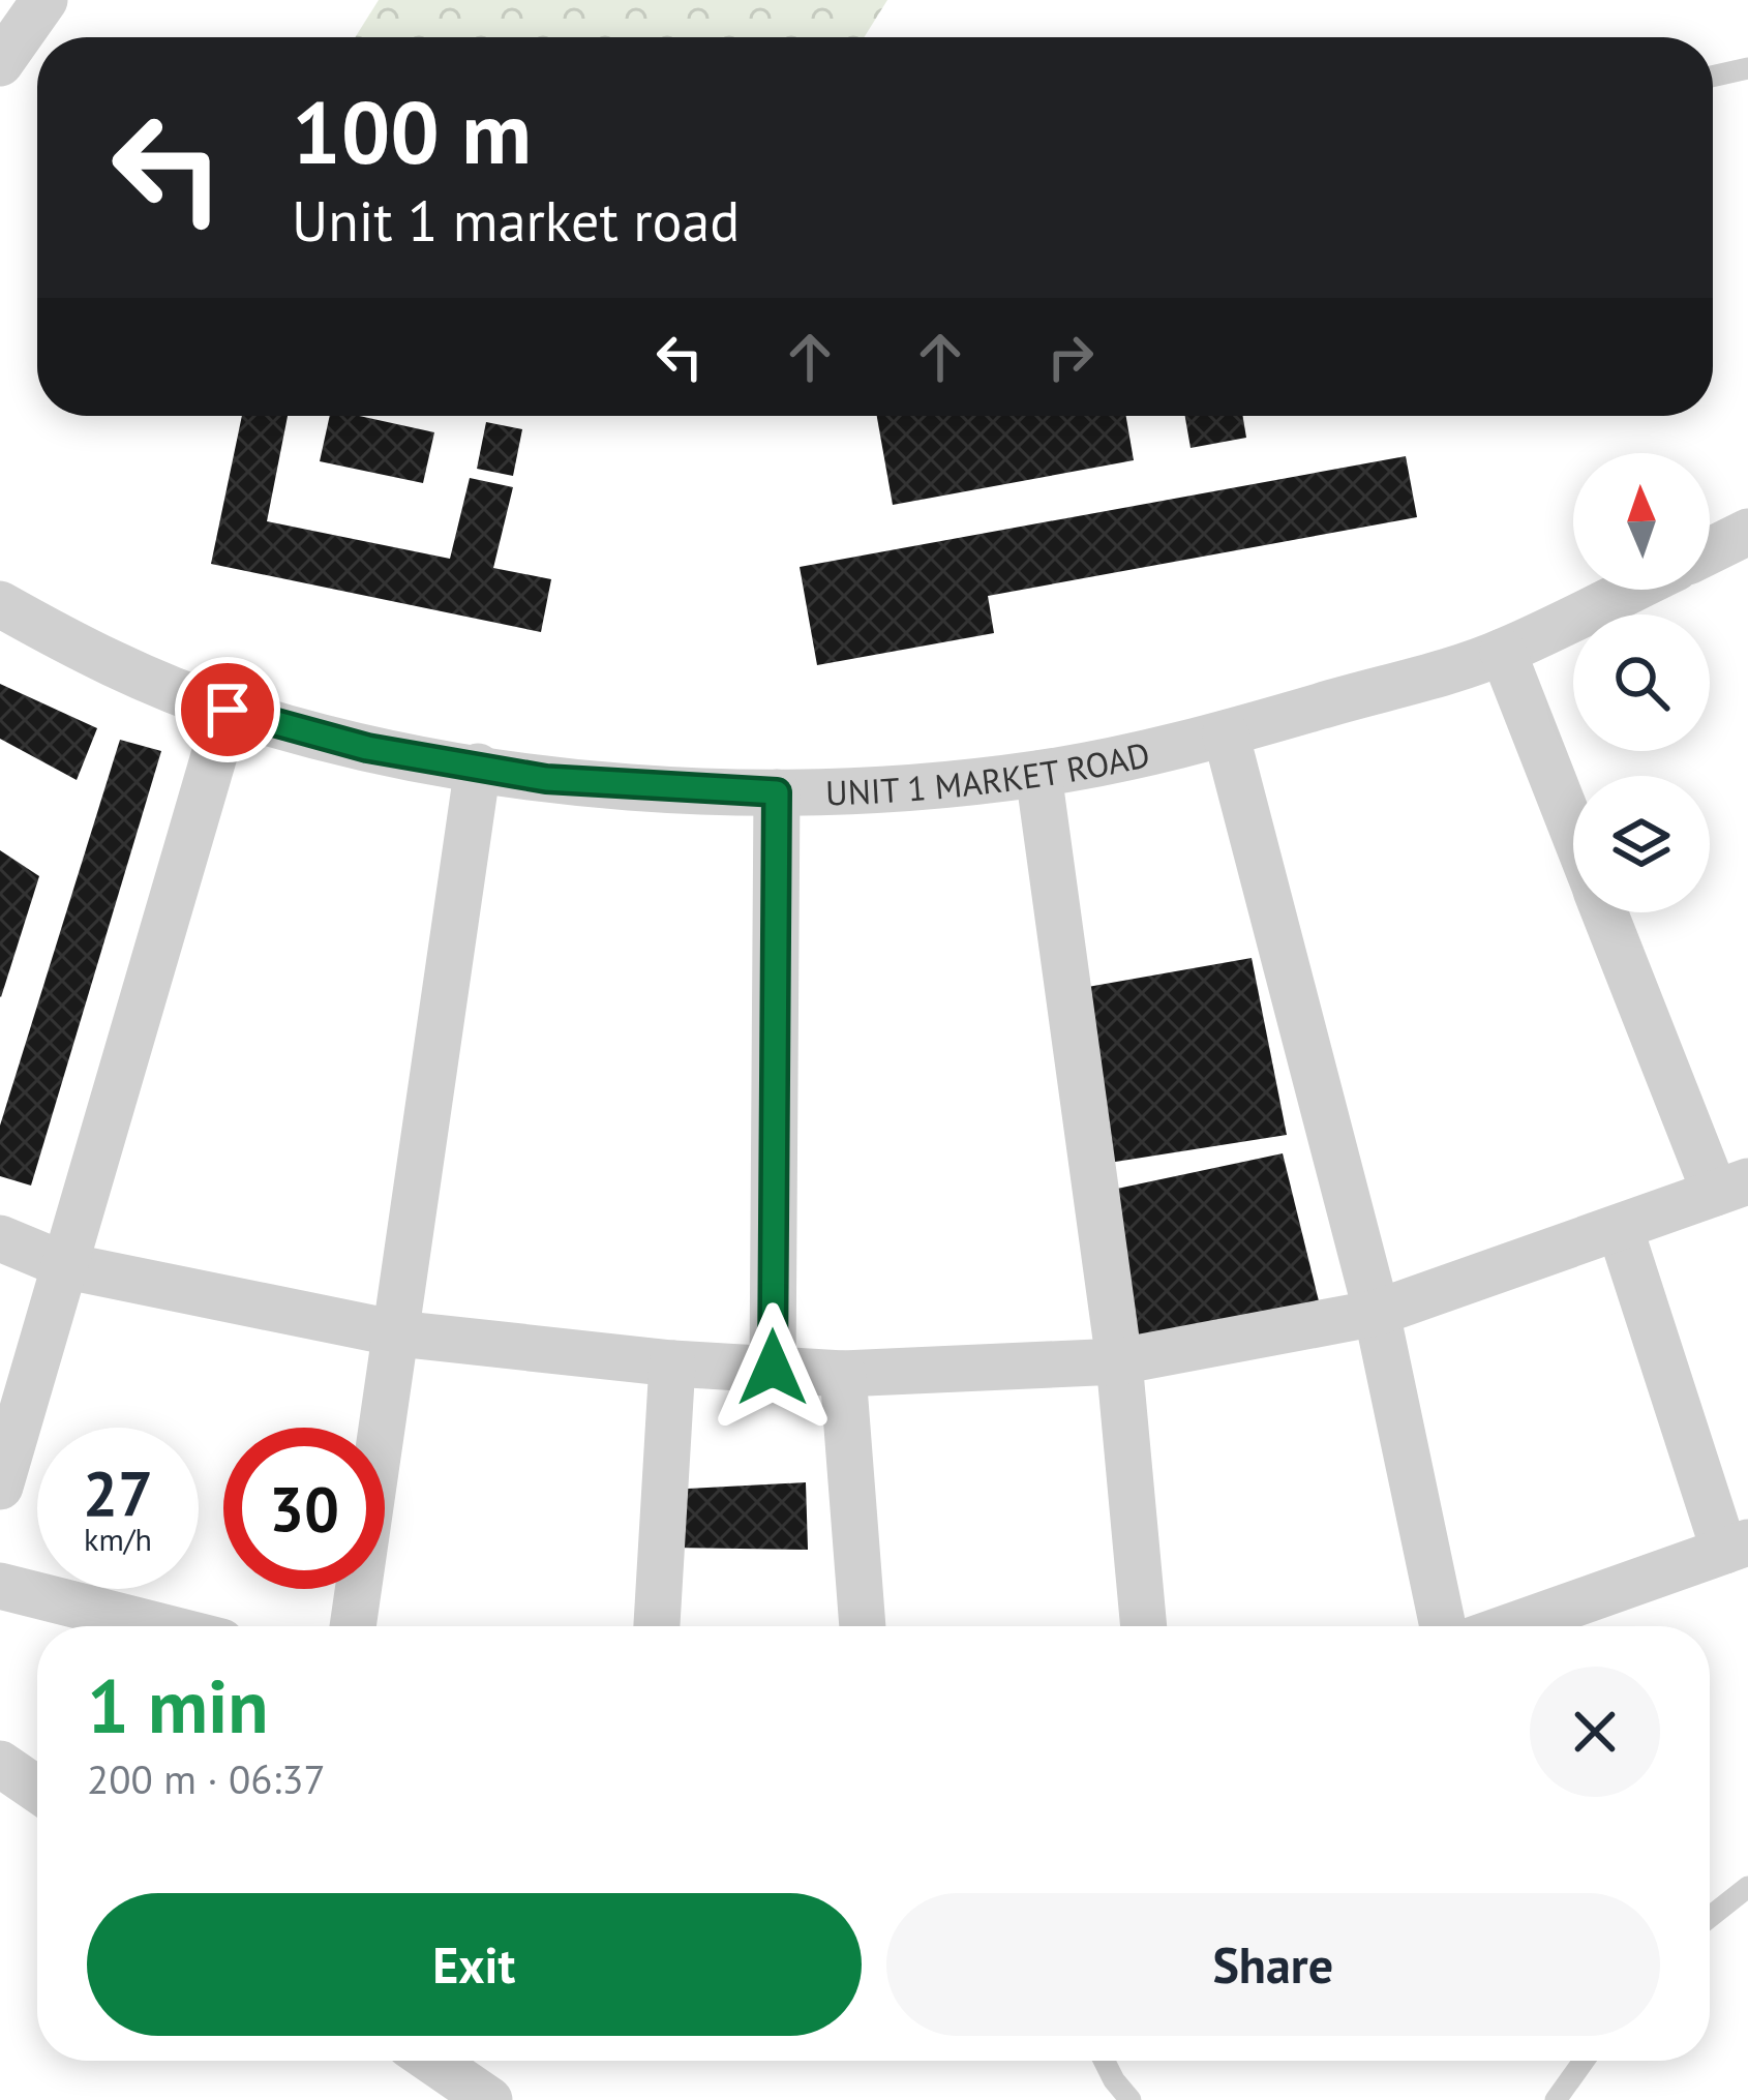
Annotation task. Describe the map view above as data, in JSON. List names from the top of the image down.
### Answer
{
  "streets": {
    "street": ["UNIT 1 MARKET ROAD"]
  },
  "north": "top",
  "page": {
    "turn": ["100 m", "Unit 1 market road"],
    "speed": "27 km/h",
    "limit": "30",
    "heading": ["1 min", "200 m · 06:37"],
    "buttons": ["Exit", "Share"]
  }
}
